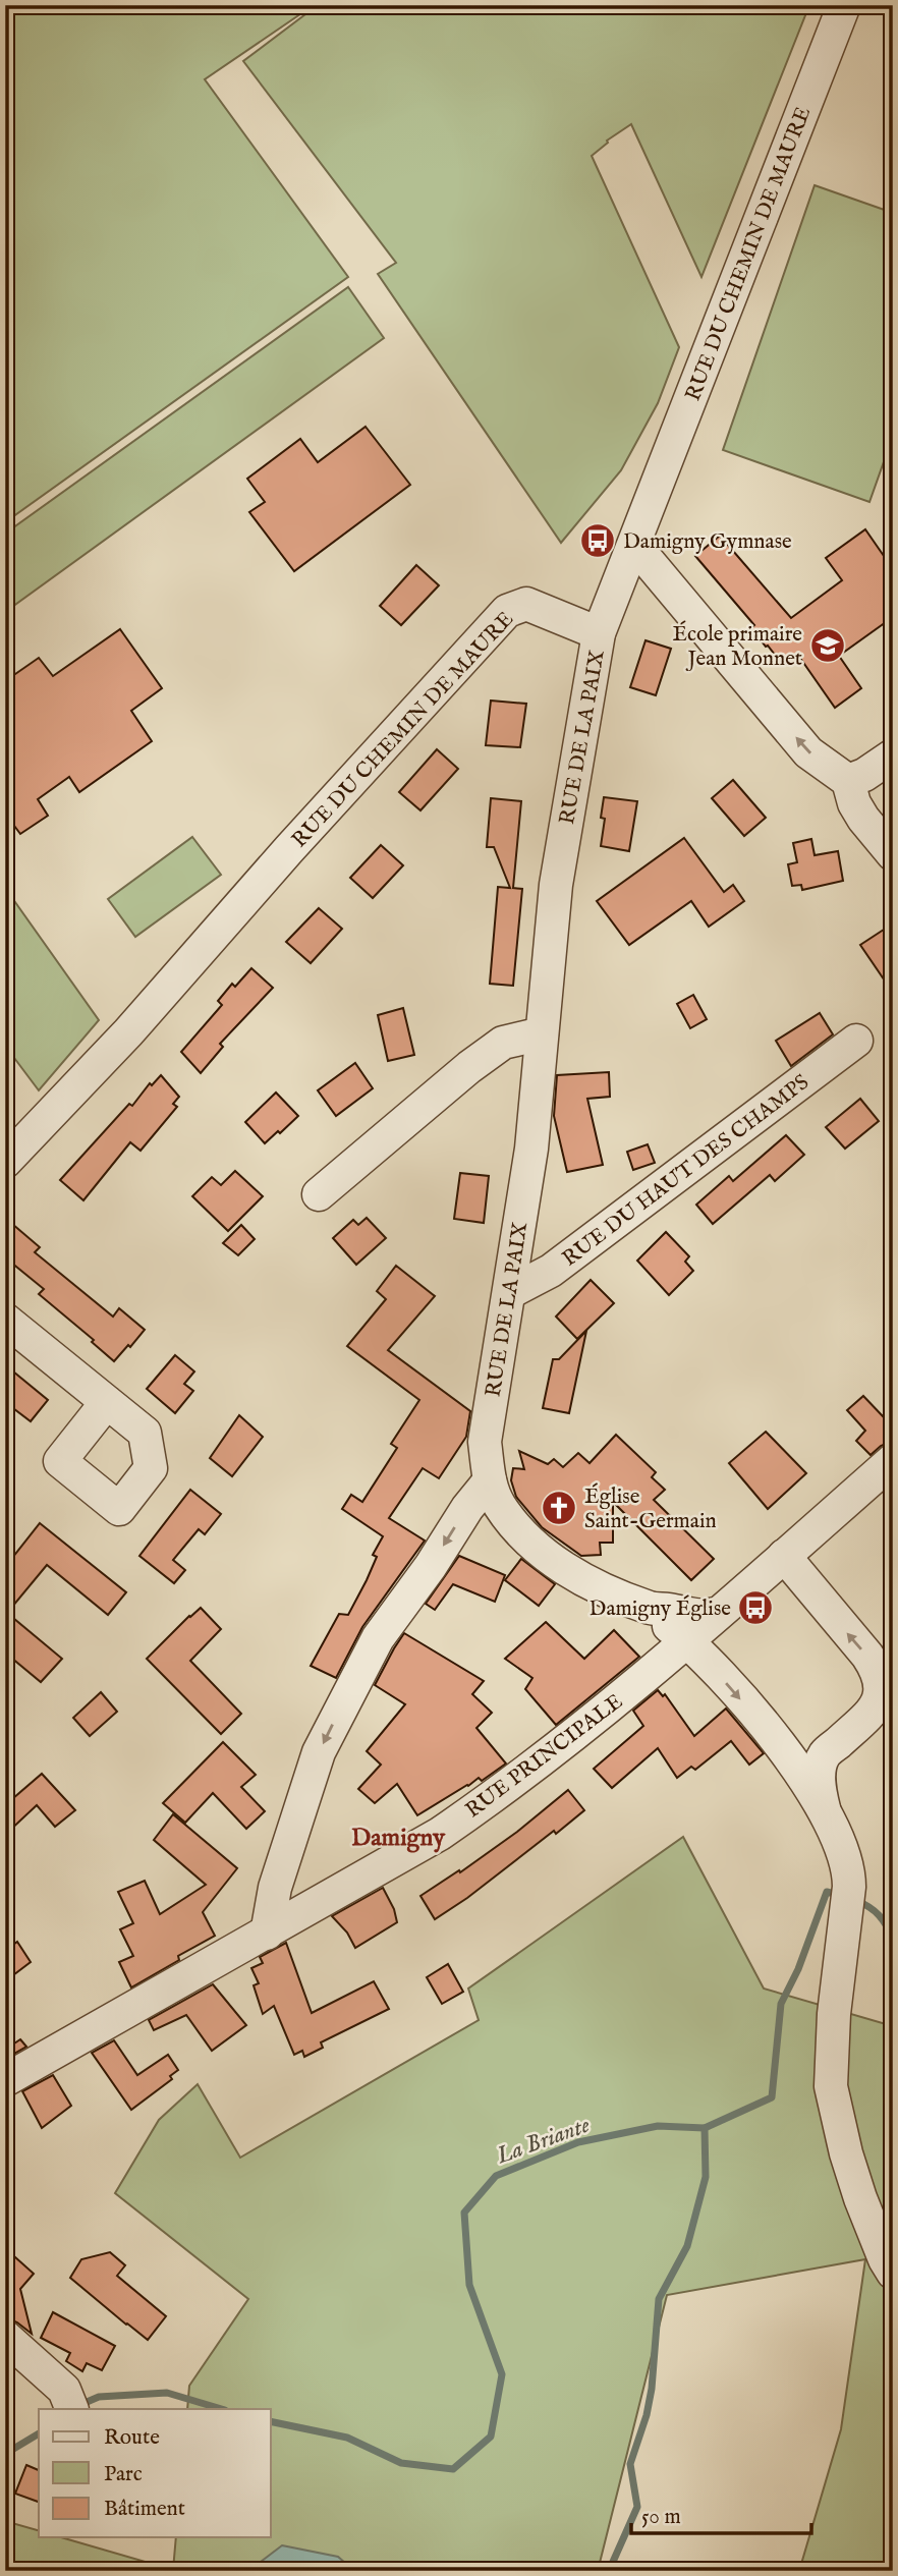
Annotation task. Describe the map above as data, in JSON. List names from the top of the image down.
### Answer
{
  "streets": {
    "street": [
      "RUE DU CHEMIN DE MAURE",
      "RUE DE LA PAIX",
      "RUE DU HAUT DES CHAMPS",
      "RUE PRINCIPALE"
    ]
  },
  "crossings": [
    ["RUE DU CHEMIN DE MAURE", "RUE DE LA PAIX"],
    ["RUE DE LA PAIX", "RUE DU HAUT DES CHAMPS"]
  ],
  "districts": ["Damigny"],
  "water": ["La Briante"],
  "places": {
    "bus stop": ["Damigny Gymnase", "Damigny Église"],
    "school or university": ["École primaire Jean Monnet"],
    "church": ["Église Saint-Germain"]
  },
  "legend": ["Route", "Parc", "Bâtiment"],
  "scale_bar": "50 m"
}
